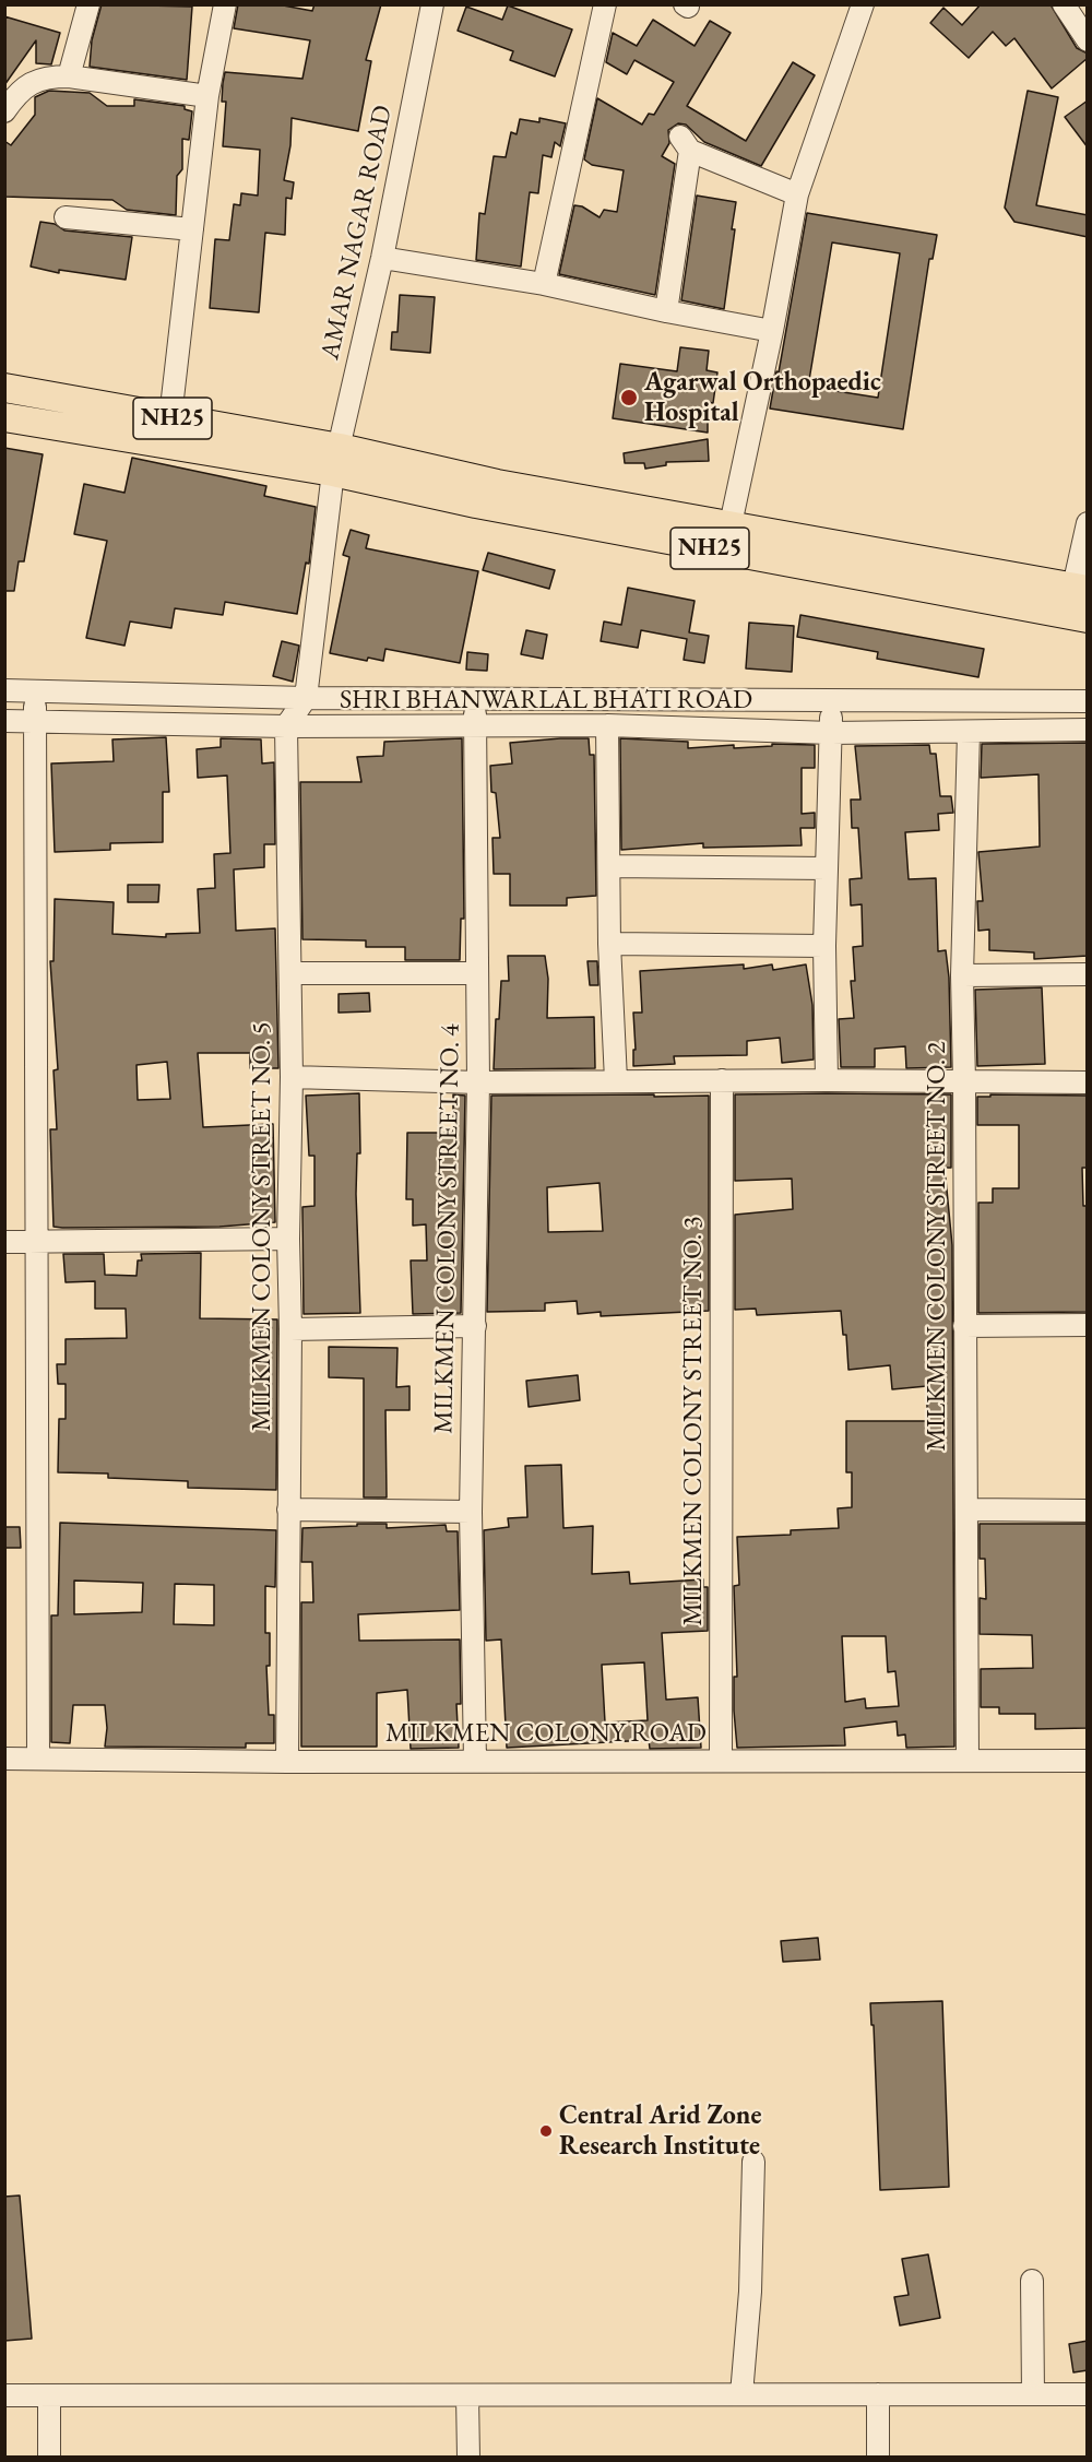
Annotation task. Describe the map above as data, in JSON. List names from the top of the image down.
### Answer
{
  "streets": {
    "main road": ["NH25"],
    "street": [
      "AMAR NAGAR ROAD",
      "SHRI BHANWARLAL BHATI ROAD",
      "MILKMEN COLONY STREET NO. 5",
      "MILKMEN COLONY STREET NO. 4",
      "MILKMEN COLONY STREET NO. 2",
      "MILKMEN COLONY STREET NO. 3",
      "MILKMEN COLONY ROAD"
    ]
  },
  "crossings": [
    ["AMAR NAGAR ROAD", "NH25"],
    ["AMAR NAGAR ROAD", "SHRI BHANWARLAL BHATI ROAD"],
    ["SHRI BHANWARLAL BHATI ROAD", "MILKMEN COLONY STREET NO. 5"],
    ["SHRI BHANWARLAL BHATI ROAD", "MILKMEN COLONY STREET NO. 4"],
    ["SHRI BHANWARLAL BHATI ROAD", "MILKMEN COLONY STREET NO. 2"],
    ["MILKMEN COLONY STREET NO. 5", "MILKMEN COLONY ROAD"],
    ["MILKMEN COLONY STREET NO. 4", "MILKMEN COLONY ROAD"],
    ["MILKMEN COLONY STREET NO. 2", "MILKMEN COLONY ROAD"],
    ["MILKMEN COLONY STREET NO. 3", "MILKMEN COLONY ROAD"]
  ],
  "places": ["Agarwal Orthopaedic Hospital", "Central Arid Zone Research Institute"]
}
